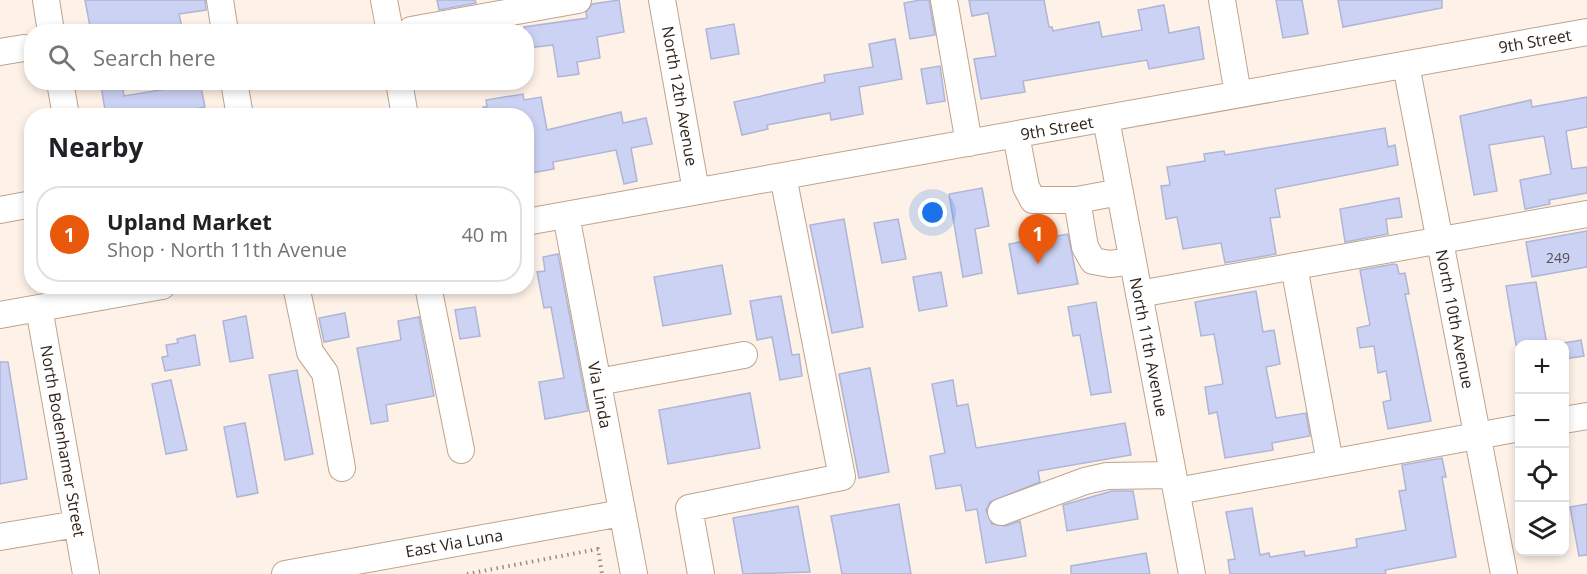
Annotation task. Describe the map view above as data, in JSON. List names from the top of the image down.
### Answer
{
  "streets": {
    "street": [
      "9th Street",
      "North 12th Avenue",
      "North 10th Avenue",
      "North 11th Avenue",
      "Via Linda",
      "North Bodenhamer Street",
      "East Via Luna"
    ]
  },
  "crossings": [
    ["9th Street", "North 12th Avenue"],
    ["9th Street", "North 10th Avenue"],
    ["9th Street", "North 11th Avenue"],
    ["9th Street", "Via Linda"],
    ["Via Linda", "East Via Luna"]
  ],
  "house_numbers": ["249"],
  "page": {
    "search": "Search here",
    "heading": "Nearby",
    "list": [
      {
        "mark": "1",
        "name": "Upland Market",
        "note": "Shop · North 11th Avenue",
        "value": "40 m"
      }
    ],
    "pins": "1",
    "map_buttons": ["+", "−"]
  }
}
